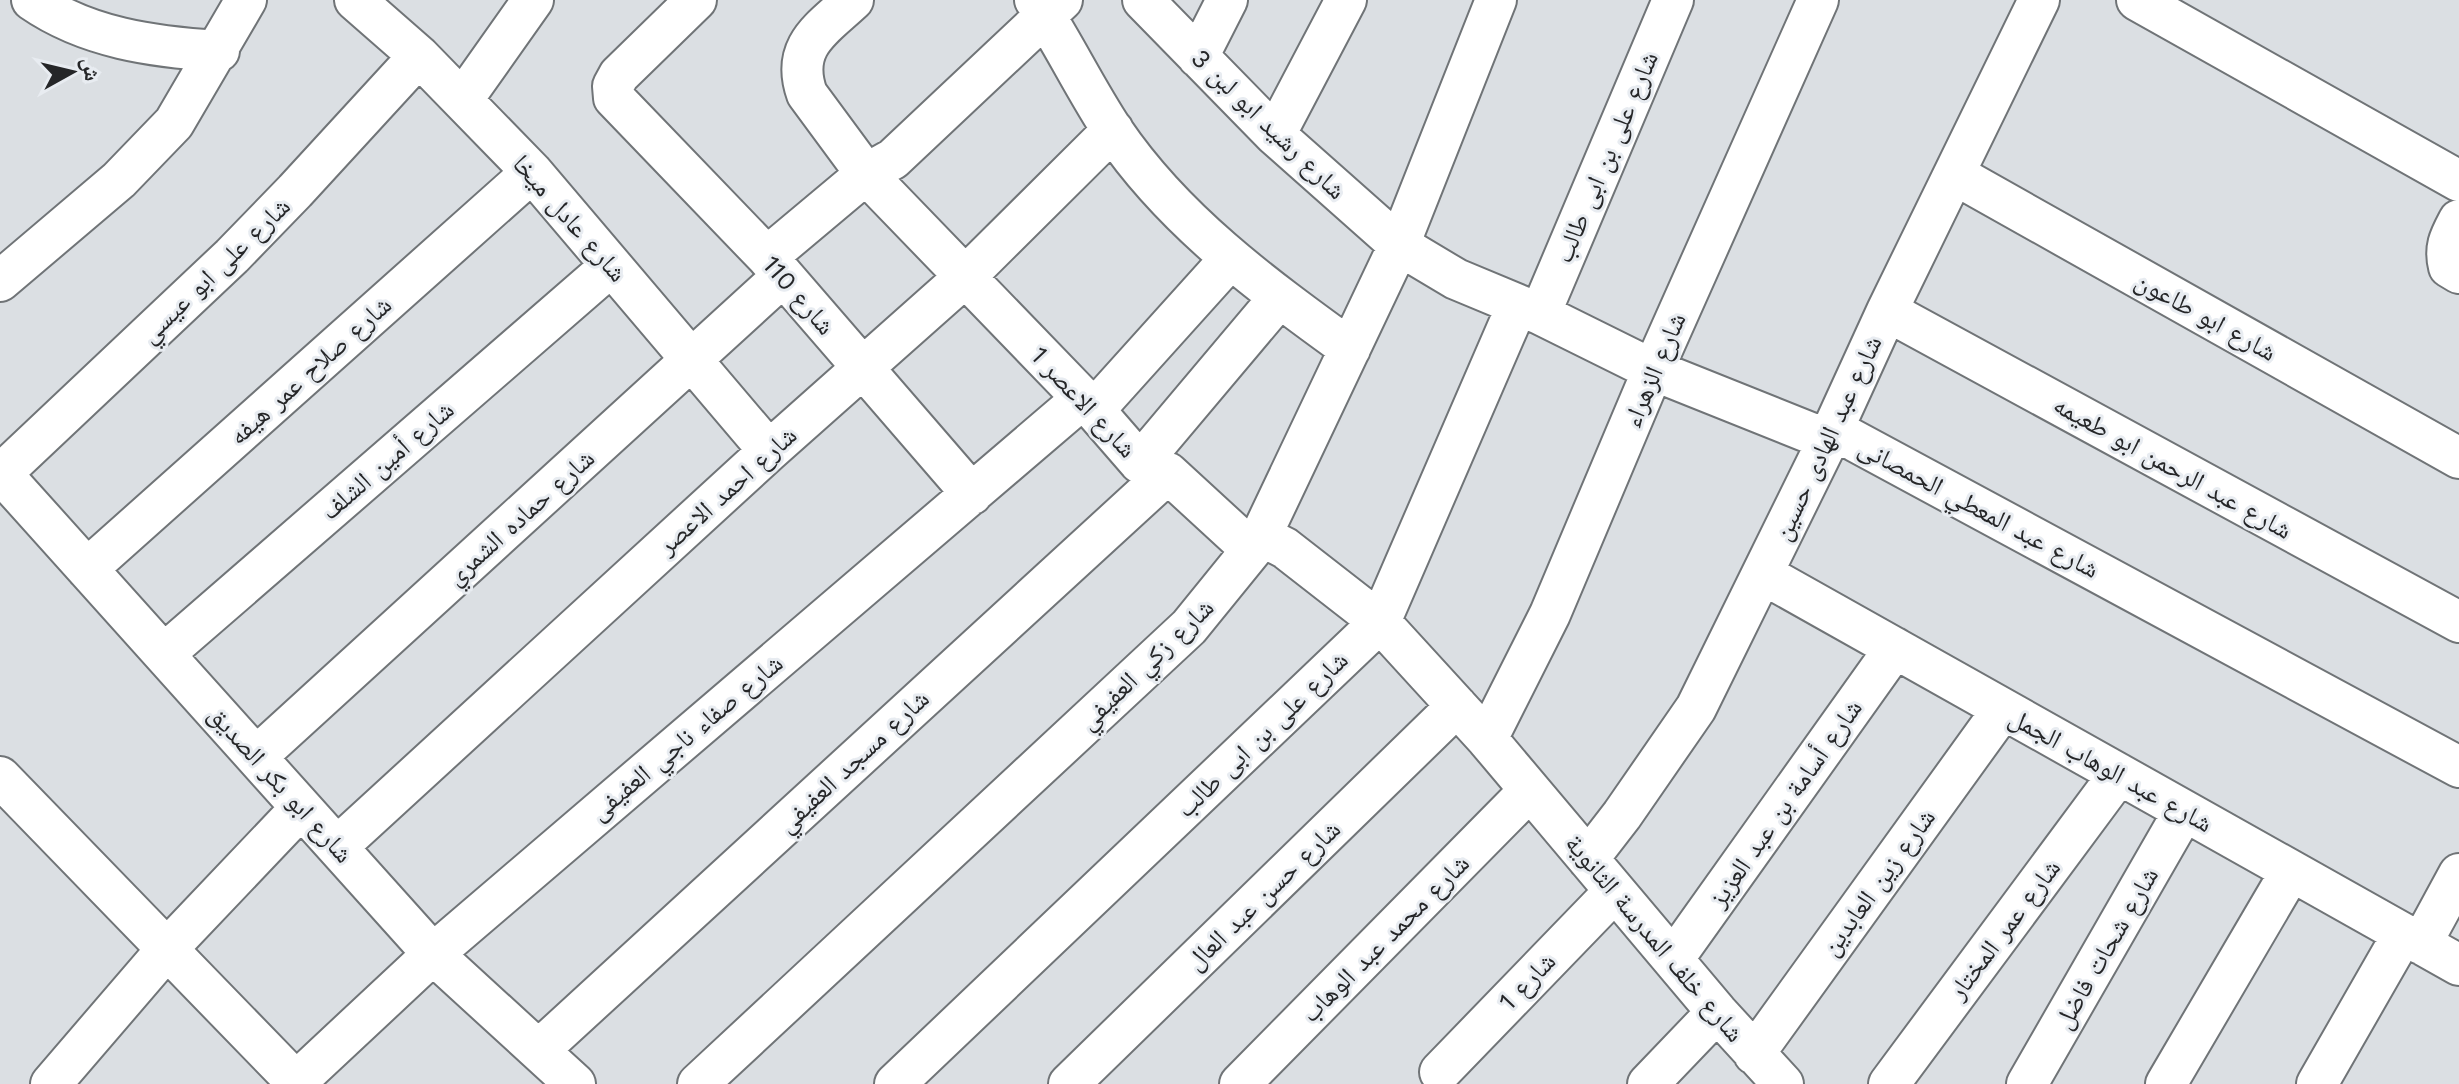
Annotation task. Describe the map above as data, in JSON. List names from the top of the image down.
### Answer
{
  "streets": {
    "street": [
      "شارع رشيد ابو لبن 3",
      "شارع على بن ابى طالب",
      "شارع عادل ميخا",
      "شارع على ابو عيسي",
      "شارع 110",
      "شارع ابو طاعون",
      "شارع صلاح عمر هيفه",
      "شارع الزهراء",
      "شارع الاعصر 1",
      "شارع عبد الهادى حسين",
      "شارع أمين الشلف",
      "شارع عبد الرحمن ابو طعيمه",
      "شارع احمد الاعصر",
      "شارع عبد المعطي الحمصانى",
      "شارع حماده الشمري",
      "شارع زكي العفيفي",
      "شارع صفاء ناجي العفيفى",
      "شارع مسجد العفيفي",
      "شارع عبد الوهاب الجمل",
      "شارع ابو بكر الصديق",
      "شارع أسامة بن عبد العزيز",
      "شارع زين العابدين",
      "شارع حسن عبد العال",
      "شارع عمر المختار",
      "شارع محمد عبد الوهاب",
      "شارع خلف المدرسة الثانوية",
      "شارع شحات فاضل",
      "شارع 1"
    ]
  },
  "crossings": [
    ["شارع رشيد ابو لبن 3", "شارع عبد المعطي الحمصانى"],
    ["شارع رشيد ابو لبن 3", "شارع زكي العفيفي"],
    ["شارع على بن ابى طالب", "شارع الاعصر 1"],
    ["شارع على بن ابى طالب", "شارع عبد المعطي الحمصانى"],
    ["شارع عادل ميخا", "شارع على ابو عيسي"],
    ["شارع عادل ميخا", "شارع صلاح عمر هيفه"],
    ["شارع عادل ميخا", "شارع أمين الشلف"],
    ["شارع عادل ميخا", "شارع احمد الاعصر"],
    ["شارع عادل ميخا", "شارع حماده الشمري"],
    ["شارع على ابو عيسي", "شارع ابو بكر الصديق"],
    ["شارع 110", "شارع احمد الاعصر"],
    ["شارع 110", "شارع حماده الشمري"],
    ["شارع 110", "شارع صفاء ناجي العفيفى"],
    ["شارع ابو طاعون", "شارع عبد الهادى حسين"],
    ["شارع صلاح عمر هيفه", "شارع ابو بكر الصديق"],
    ["شارع الزهراء", "شارع الاعصر 1"],
    ["شارع الزهراء", "شارع عبد المعطي الحمصانى"],
    ["شارع الاعصر 1", "شارع احمد الاعصر"],
    ["شارع الاعصر 1", "شارع حماده الشمري"],
    ["شارع الاعصر 1", "شارع زكي العفيفي"],
    ["شارع الاعصر 1", "شارع صفاء ناجي العفيفى"],
    ["شارع الاعصر 1", "شارع مسجد العفيفي"],
    ["شارع الاعصر 1", "شارع حسن عبد العال"],
    ["شارع الاعصر 1", "شارع محمد عبد الوهاب"],
    ["شارع الاعصر 1", "شارع خلف المدرسة الثانوية"],
    ["شارع عبد الهادى حسين", "شارع عبد الرحمن ابو طعيمه"],
    ["شارع عبد الهادى حسين", "شارع عبد المعطي الحمصانى"],
    ["شارع عبد الهادى حسين", "شارع عبد الوهاب الجمل"],
    ["شارع عبد الهادى حسين", "شارع خلف المدرسة الثانوية"],
    ["شارع أمين الشلف", "شارع ابو بكر الصديق"],
    ["شارع احمد الاعصر", "شارع ابو بكر الصديق"],
    ["شارع عبد المعطي الحمصانى", "شارع زكي العفيفي"],
    ["شارع حماده الشمري", "شارع ابو بكر الصديق"],
    ["شارع صفاء ناجي العفيفى", "شارع ابو بكر الصديق"],
    ["شارع مسجد العفيفي", "شارع ابو بكر الصديق"],
    ["شارع عبد الوهاب الجمل", "شارع أسامة بن عبد العزيز"],
    ["شارع عبد الوهاب الجمل", "شارع زين العابدين"],
    ["شارع عبد الوهاب الجمل", "شارع عمر المختار"],
    ["شارع عبد الوهاب الجمل", "شارع شحات فاضل"],
    ["شارع أسامة بن عبد العزيز", "شارع خلف المدرسة الثانوية"],
    ["شارع زين العابدين", "شارع خلف المدرسة الثانوية"],
    ["شارع محمد عبد الوهاب", "شارع خلف المدرسة الثانوية"],
    ["شارع خلف المدرسة الثانوية", "شارع 1"]
  ],
  "north": "right"
}
